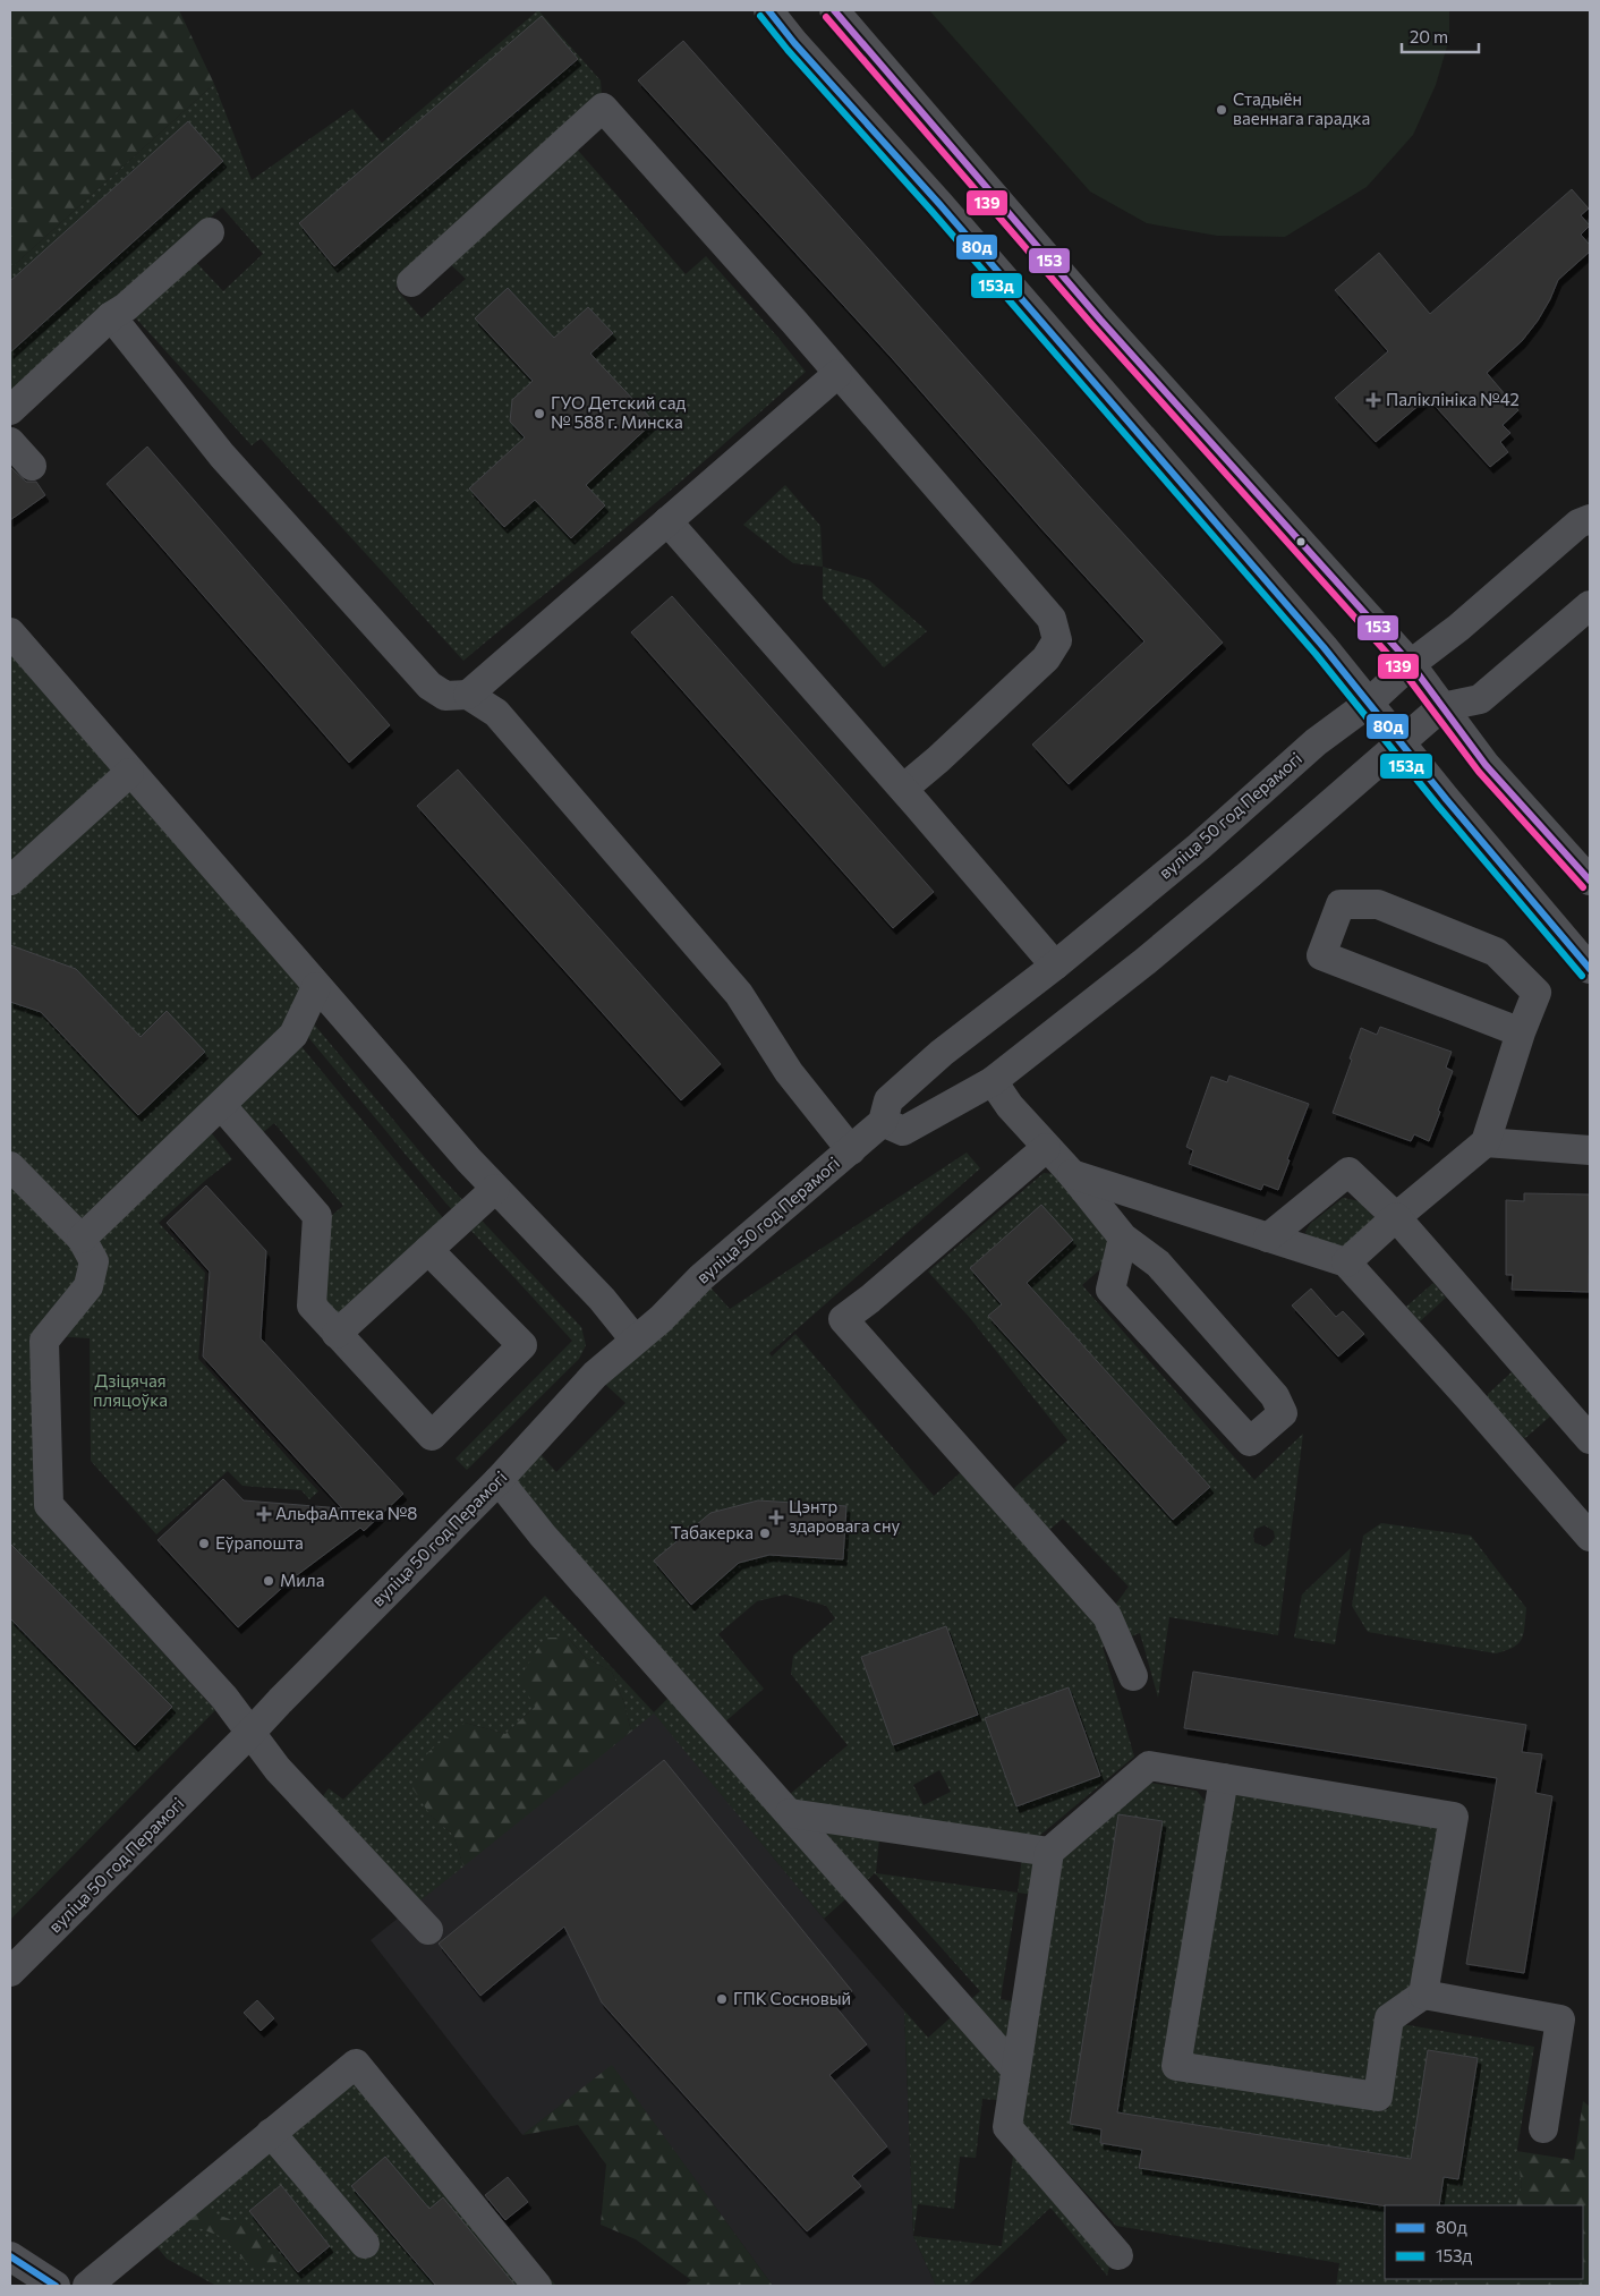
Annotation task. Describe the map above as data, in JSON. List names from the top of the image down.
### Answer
{
  "streets": {
    "street": ["вуліца 50 год Перамогі"]
  },
  "parks": ["Дзіцячая пляцоўка"],
  "places": {
    "other": [
      "Стадыён ваеннага гарадка",
      "ГУО Детский сад № 588 г. Минска",
      "Табакерка",
      "Еўрапошта",
      "Мила",
      "ГПК Сосновый"
    ],
    "health": ["Паліклініка №42", "АльфаАптека №8", "Цэнтр здаровага сну"]
  },
  "lines": [
    "transit line 80д",
    "transit line 153",
    "transit line 153д",
    "transit line 139"
  ],
  "legend": ["80д", "153д"],
  "scale_bar": "20 m"
}
